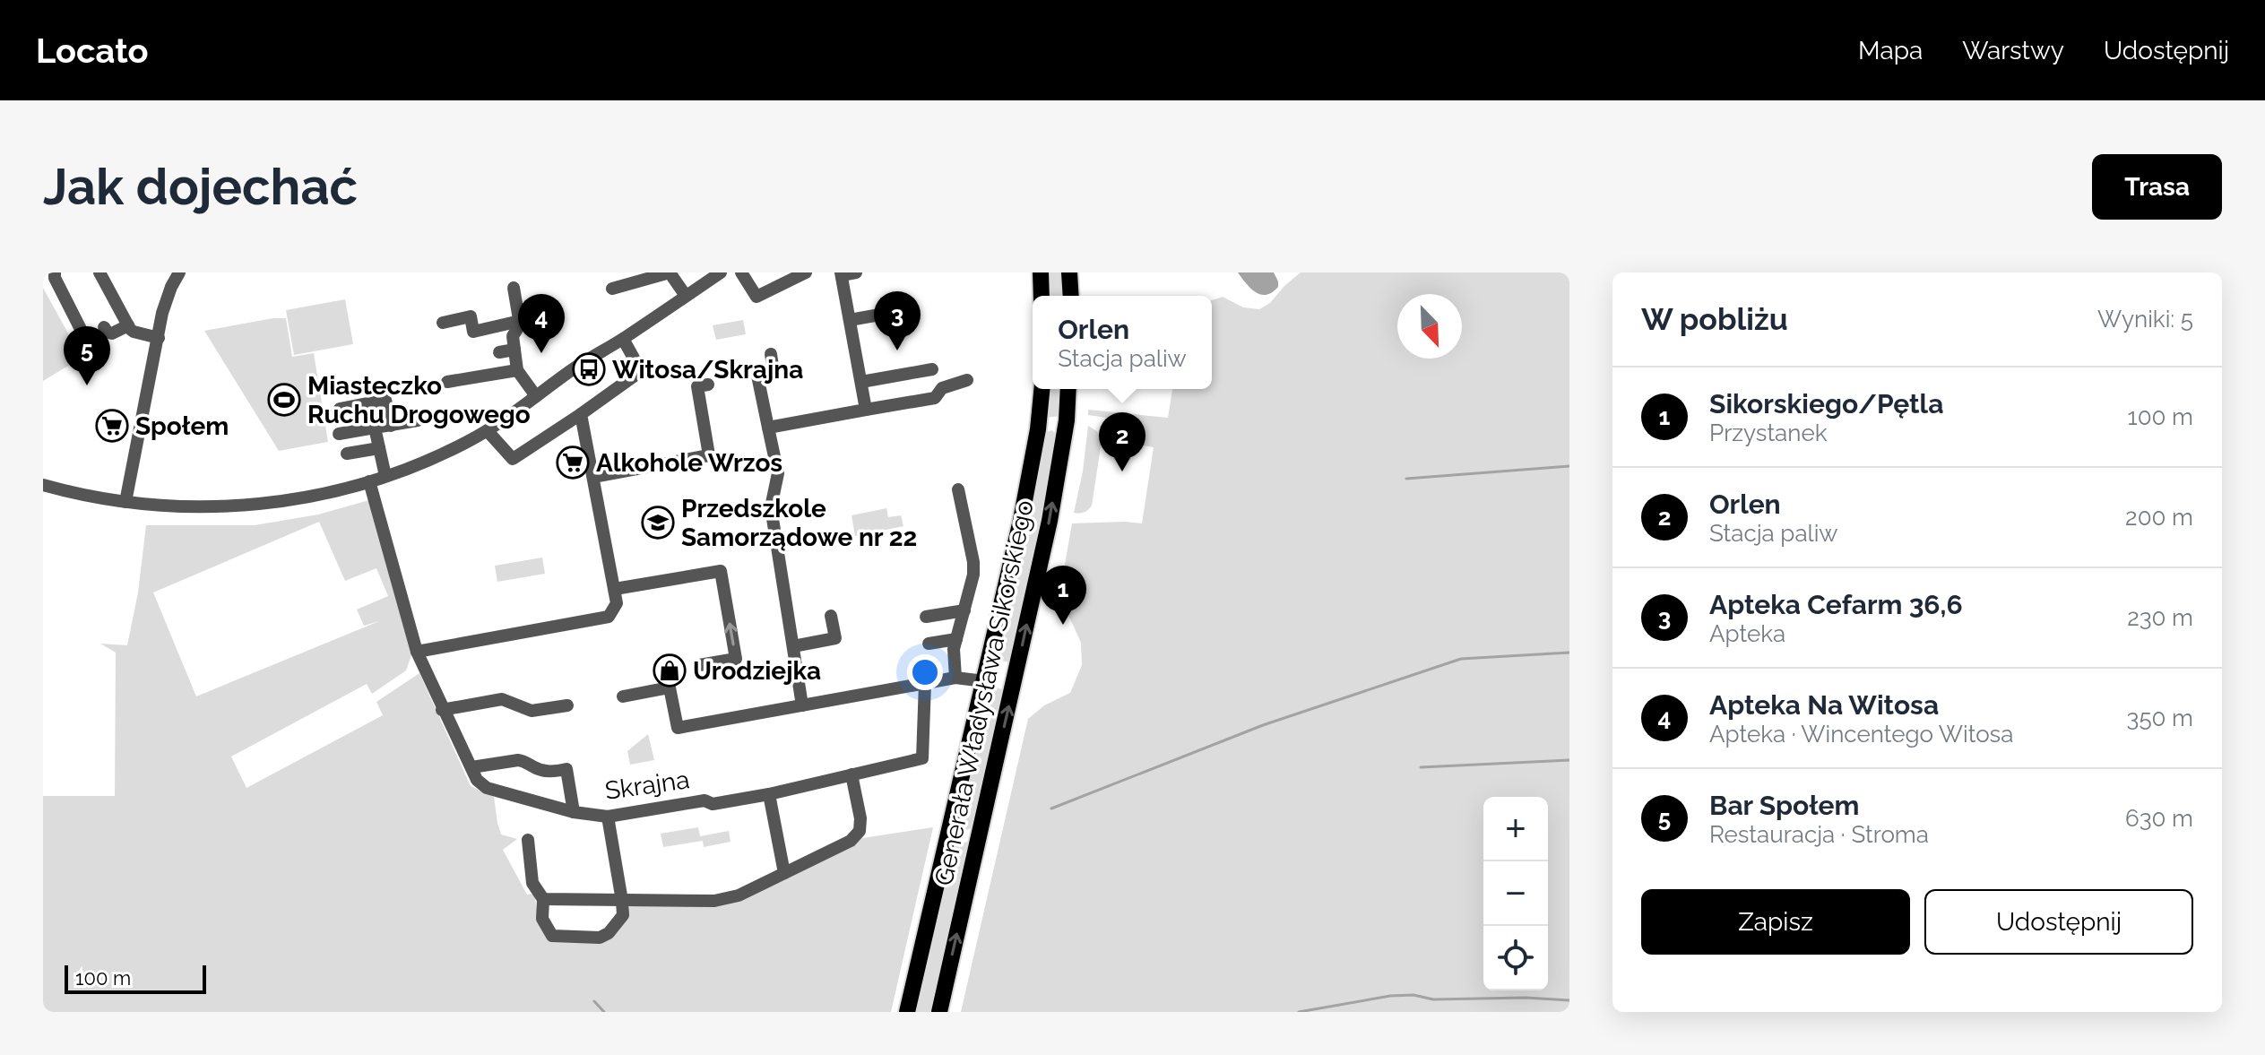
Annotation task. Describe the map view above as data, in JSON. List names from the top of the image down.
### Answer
{
  "streets": {
    "main road": ["Generała Władysława Sikorskiego"],
    "street": ["Skrajna"]
  },
  "places": {
    "bus stop": ["Witosa/Skrajna"],
    "sports": ["Miasteczko Ruchu Drogowego"],
    "supermarket": ["Społem", "Alkohole Wrzos"],
    "school or university": ["Przedszkole Samorządowe nr 22"],
    "shop": ["Urodziejka"]
  },
  "scale_bar": "100 m",
  "north": "bottom right",
  "page": {
    "header": "Locato",
    "nav": ["Mapa", "Warstwy", "Udostępnij"],
    "buttons": [
      "Trasa",
      ["Zapisz", "Udostępnij"]
    ],
    "title": "Jak dojechać",
    "heading": ["W pobliżu", "Wyniki: 5"],
    "pins": [
      "3",
      "4",
      "5",
      "2",
      "1"
    ],
    "popup": ["Orlen", "Stacja paliw"],
    "list": [
      {
        "mark": "1",
        "name": "Sikorskiego/Pętla",
        "note": "Przystanek",
        "value": "100 m"
      },
      {
        "mark": "2",
        "name": "Orlen",
        "note": "Stacja paliw",
        "value": "200 m"
      },
      {
        "mark": "3",
        "name": "Apteka Cefarm 36,6",
        "note": "Apteka",
        "value": "230 m"
      },
      {
        "mark": "4",
        "name": "Apteka Na Witosa",
        "note": "Apteka · Wincentego Witosa",
        "value": "350 m"
      },
      {
        "mark": "5",
        "name": "Bar Społem",
        "note": "Restauracja · Stroma",
        "value": "630 m"
      }
    ],
    "map_buttons": ["+", "−"],
    "scale": "100 m"
  }
}
